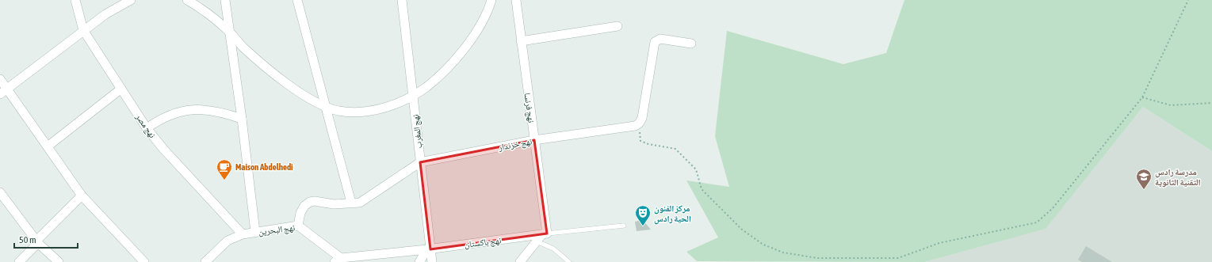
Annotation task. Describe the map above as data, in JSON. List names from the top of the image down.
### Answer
{
  "streets": {
    "street": [
      "نهج فرنسا",
      "نهج مصر",
      "نهج المغرب",
      "نهج خزندار",
      "نهج البحرين",
      "نهج باكستان"
    ]
  },
  "crossings": [
    ["نهج فرنسا", "نهج خزندار"],
    ["نهج فرنسا", "نهج باكستان"],
    ["نهج مصر", "نهج البحرين"],
    ["نهج المغرب", "نهج خزندار"],
    ["نهج المغرب", "نهج باكستان"],
    ["نهج خزندار", "نهج البحرين"],
    ["نهج البحرين", "نهج باكستان"]
  ],
  "places": {
    "cafe": ["Maison Abdelhedi"],
    "school or university": ["مدرسة رادس التقنية الثانوية"],
    "theatre": ["مركز الفنون الحية رادس"]
  },
  "scale_bar": "50 m"
}
